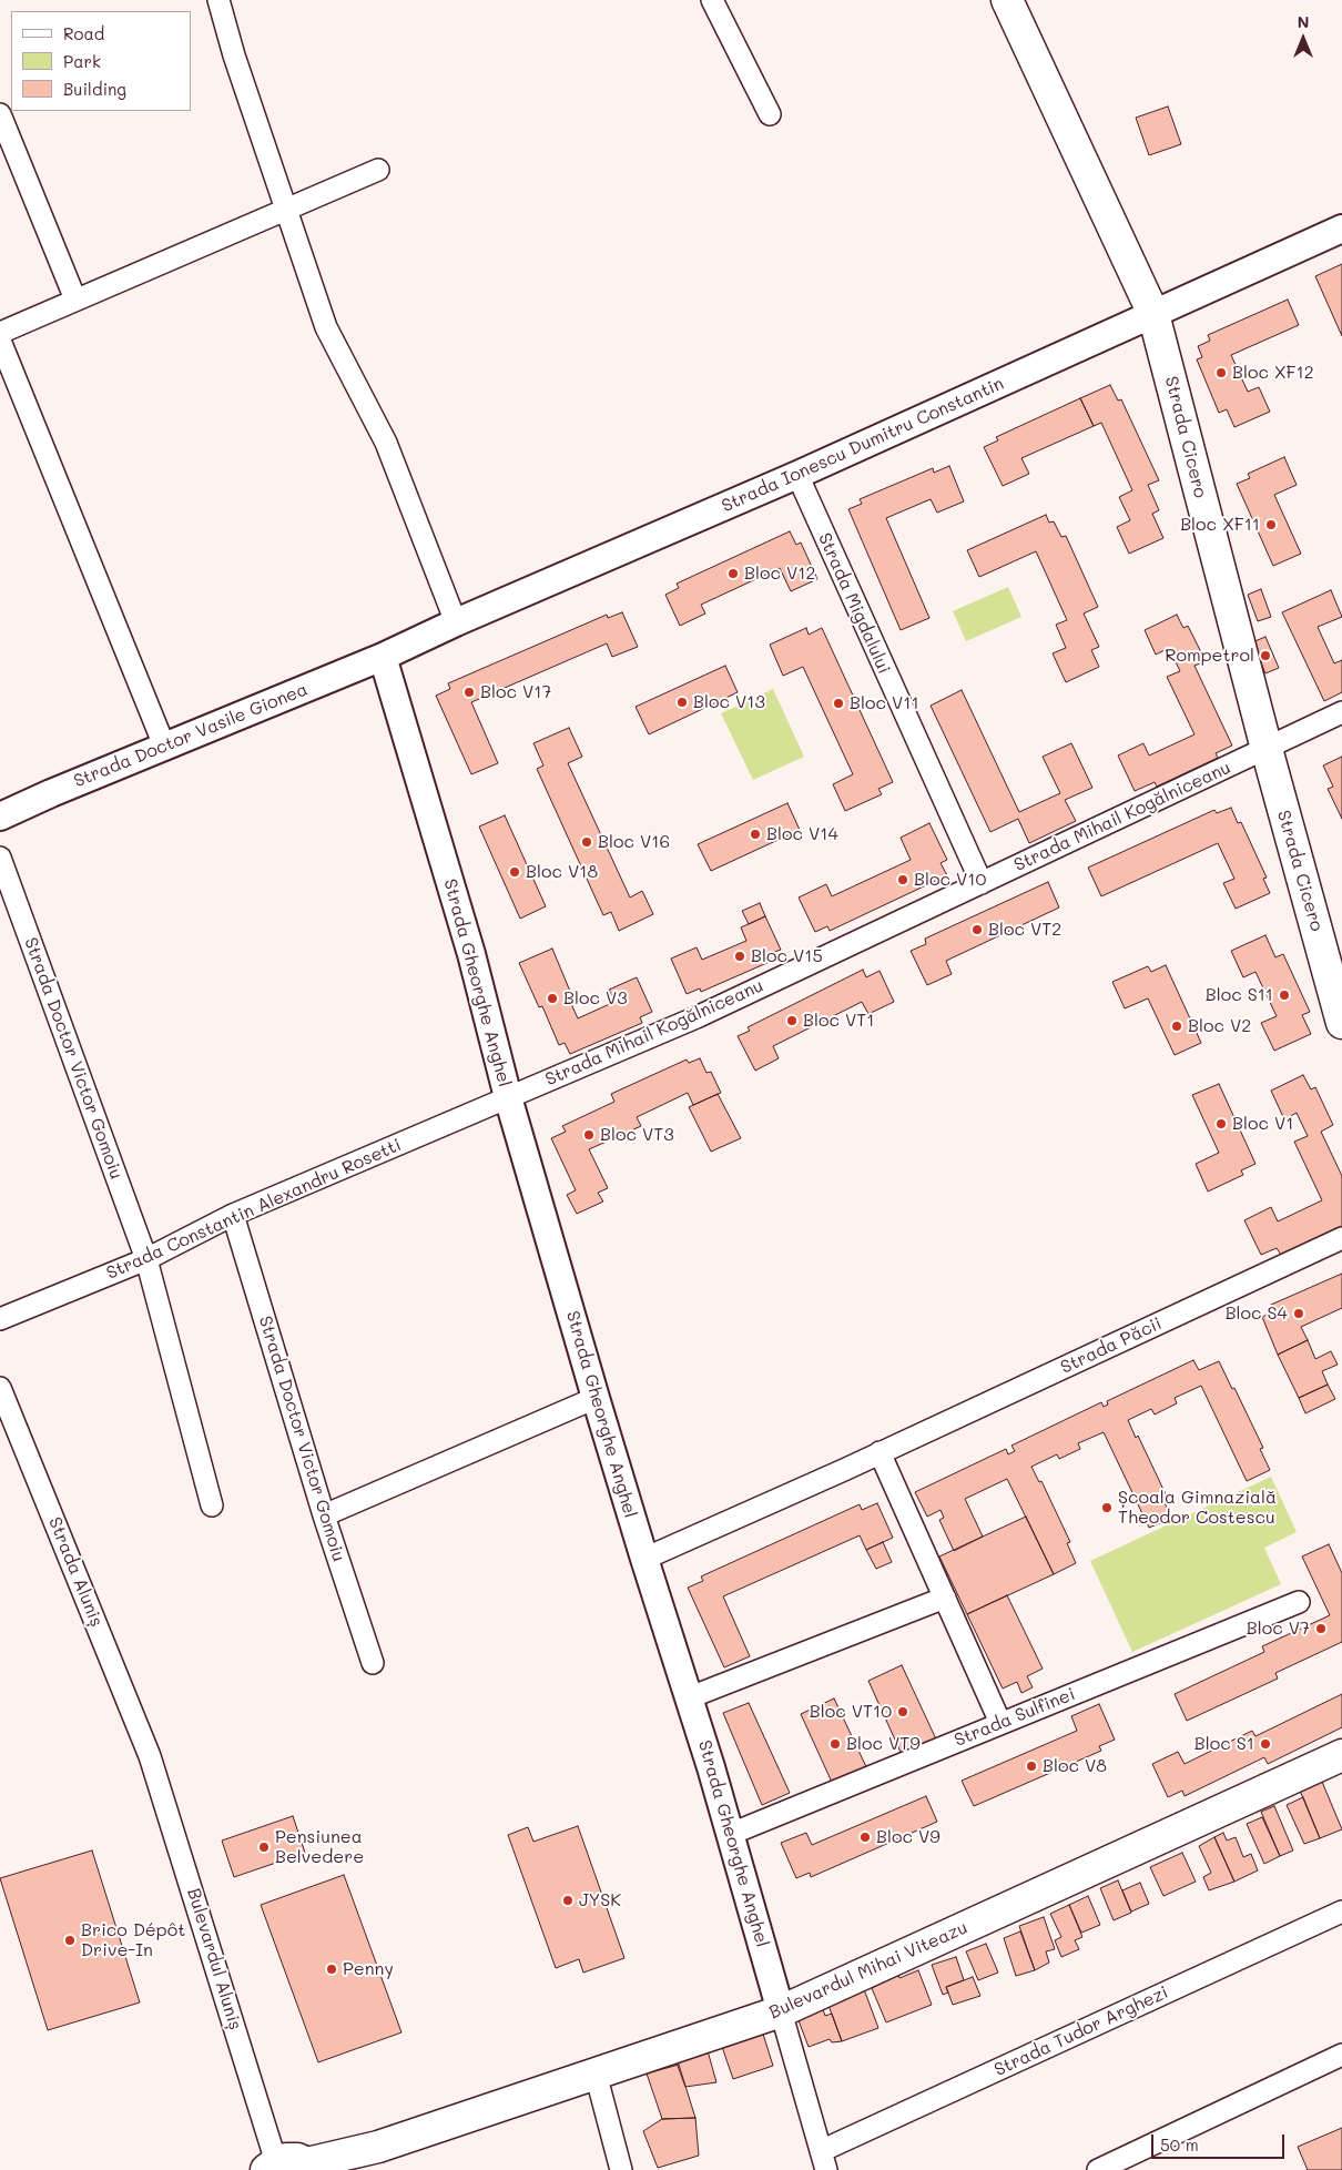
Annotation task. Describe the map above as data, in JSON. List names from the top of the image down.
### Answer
{
  "streets": {
    "main road": ["Strada Cicero", "Bulevardul Mihai Viteazu"],
    "street": [
      "Strada Ionescu Dumitru Constantin",
      "Strada Migdalului",
      "Strada Doctor Vasile Gionea",
      "Strada Mihail Kogălniceanu",
      "Strada Gheorghe Anghel",
      "Strada Doctor Victor Gomoiu",
      "Strada Constantin Alexandru Rosetti",
      "Strada Păcii",
      "Strada Aluniș",
      "Strada Sulfinei",
      "Bulevardul Aluniș",
      "Strada Tudor Arghezi"
    ]
  },
  "crossings": [
    ["Strada Cicero", "Strada Ionescu Dumitru Constantin"],
    ["Strada Cicero", "Strada Mihail Kogălniceanu"],
    ["Strada Ionescu Dumitru Constantin", "Strada Migdalului"],
    ["Strada Ionescu Dumitru Constantin", "Strada Doctor Vasile Gionea"],
    ["Strada Ionescu Dumitru Constantin", "Strada Gheorghe Anghel"],
    ["Strada Migdalului", "Strada Mihail Kogălniceanu"],
    ["Strada Doctor Vasile Gionea", "Strada Gheorghe Anghel"],
    ["Strada Mihail Kogălniceanu", "Strada Gheorghe Anghel"],
    ["Strada Mihail Kogălniceanu", "Strada Constantin Alexandru Rosetti"],
    ["Strada Gheorghe Anghel", "Strada Constantin Alexandru Rosetti"],
    ["Strada Gheorghe Anghel", "Strada Păcii"],
    ["Strada Gheorghe Anghel", "Strada Sulfinei"],
    ["Strada Gheorghe Anghel", "Bulevardul Mihai Viteazu"],
    ["Strada Gheorghe Anghel", "Strada Tudor Arghezi"],
    ["Strada Doctor Victor Gomoiu", "Strada Constantin Alexandru Rosetti"],
    ["Strada Aluniș", "Bulevardul Aluniș"],
    ["Bulevardul Aluniș", "Bulevardul Mihai Viteazu"]
  ],
  "places": [
    "Bloc XF12",
    "Bloc XF11",
    "Bloc V12",
    "Rompetrol",
    "Bloc V17",
    "Bloc V13",
    "Bloc V11",
    "Bloc V14",
    "Bloc V16",
    "Bloc V18",
    "Bloc V10",
    "Bloc VT2",
    "Bloc V15",
    "Bloc S11",
    "Bloc V3",
    "Bloc VT1",
    "Bloc V2",
    "Bloc V1",
    "Bloc VT3",
    "Bloc S4",
    "Școala Gimnazială Theodor Costescu",
    "Bloc V7",
    "Bloc VT10",
    "Bloc VT9",
    "Bloc S1",
    "Bloc V8",
    "Bloc V9",
    "Pensiunea Belvedere",
    "JYSK",
    "Brico Dépôt Drive-In",
    "Penny"
  ],
  "legend": ["Road", "Park", "Building"],
  "scale_bar": "50 m",
  "north": "top"
}
